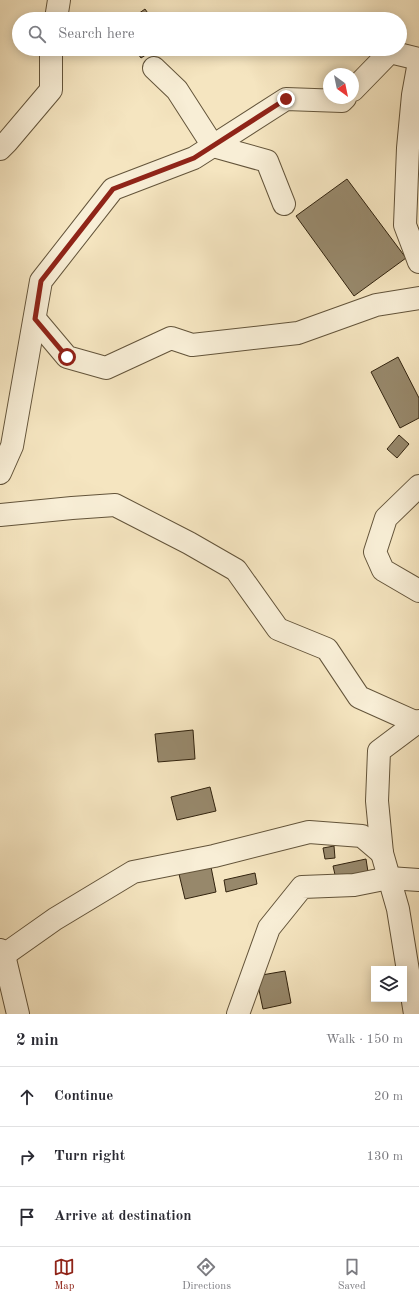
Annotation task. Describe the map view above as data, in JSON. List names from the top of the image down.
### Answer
{
  "north": "bottom right",
  "page": {
    "search": "Search here",
    "heading": ["2 min", "Walk · 150 m"],
    "list": [
      ["Continue", "20 m"],
      ["Turn right", "130 m"],
      "Arrive at destination"
    ],
    "nav": ["Map", "Directions", "Saved"]
  }
}
